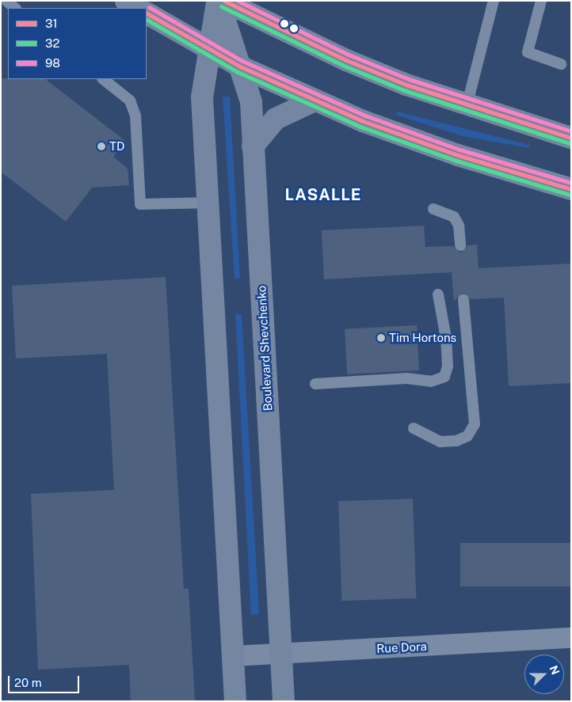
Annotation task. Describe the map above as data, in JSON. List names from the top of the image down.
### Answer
{
  "streets": {
    "street": ["Boulevard Shevchenko", "Rue Dora"]
  },
  "crossings": [
    ["Boulevard Shevchenko", "Rue Dora"]
  ],
  "districts": ["LASALLE"],
  "places": ["TD", "Tim Hortons"],
  "lines": ["transit line 31", "transit line 98", "transit line 32"],
  "legend": ["31", "32", "98"],
  "scale_bar": "20 m",
  "north": "right"
}
